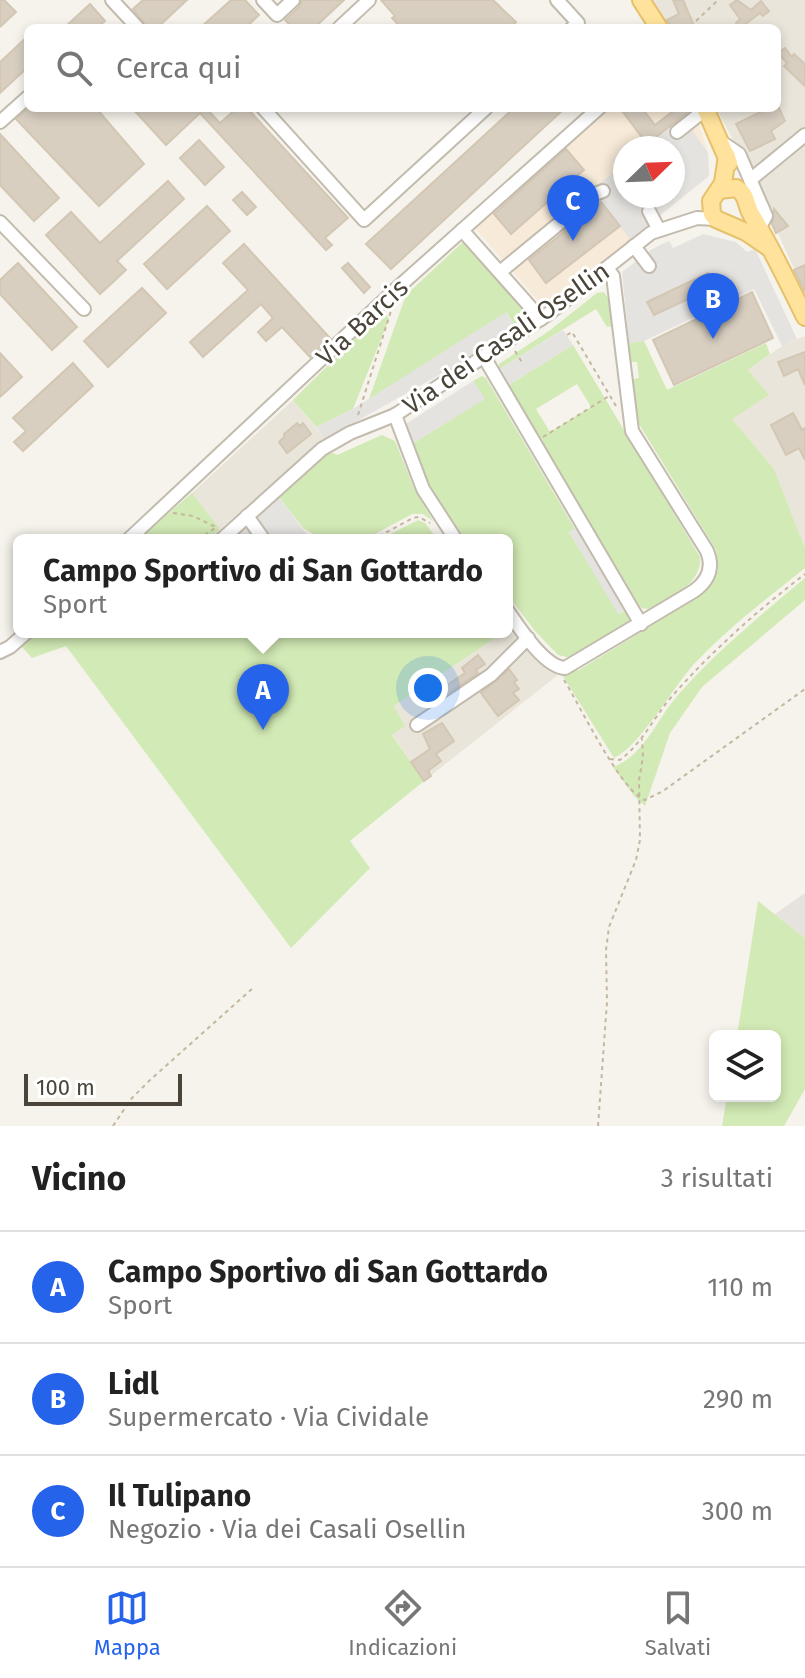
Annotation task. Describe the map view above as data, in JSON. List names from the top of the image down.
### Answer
{
  "streets": {
    "street": ["Via Barcis", "Via dei Casali Osellin"]
  },
  "scale_bar": "100 m",
  "north": "top right",
  "page": {
    "search": "Cerca qui",
    "pins": ["C", "B", "A"],
    "popup": ["Campo Sportivo di San Gottardo", "Sport"],
    "scale": "100 m",
    "heading": ["Vicino", "3 risultati"],
    "list": [
      {
        "mark": "A",
        "name": "Campo Sportivo di San Gottardo",
        "note": "Sport",
        "value": "110 m"
      },
      {
        "mark": "B",
        "name": "Lidl",
        "note": "Supermercato · Via Cividale",
        "value": "290 m"
      },
      {
        "mark": "C",
        "name": "Il Tulipano",
        "note": "Negozio · Via dei Casali Osellin",
        "value": "300 m"
      }
    ],
    "nav": ["Mappa", "Indicazioni", "Salvati"]
  }
}
